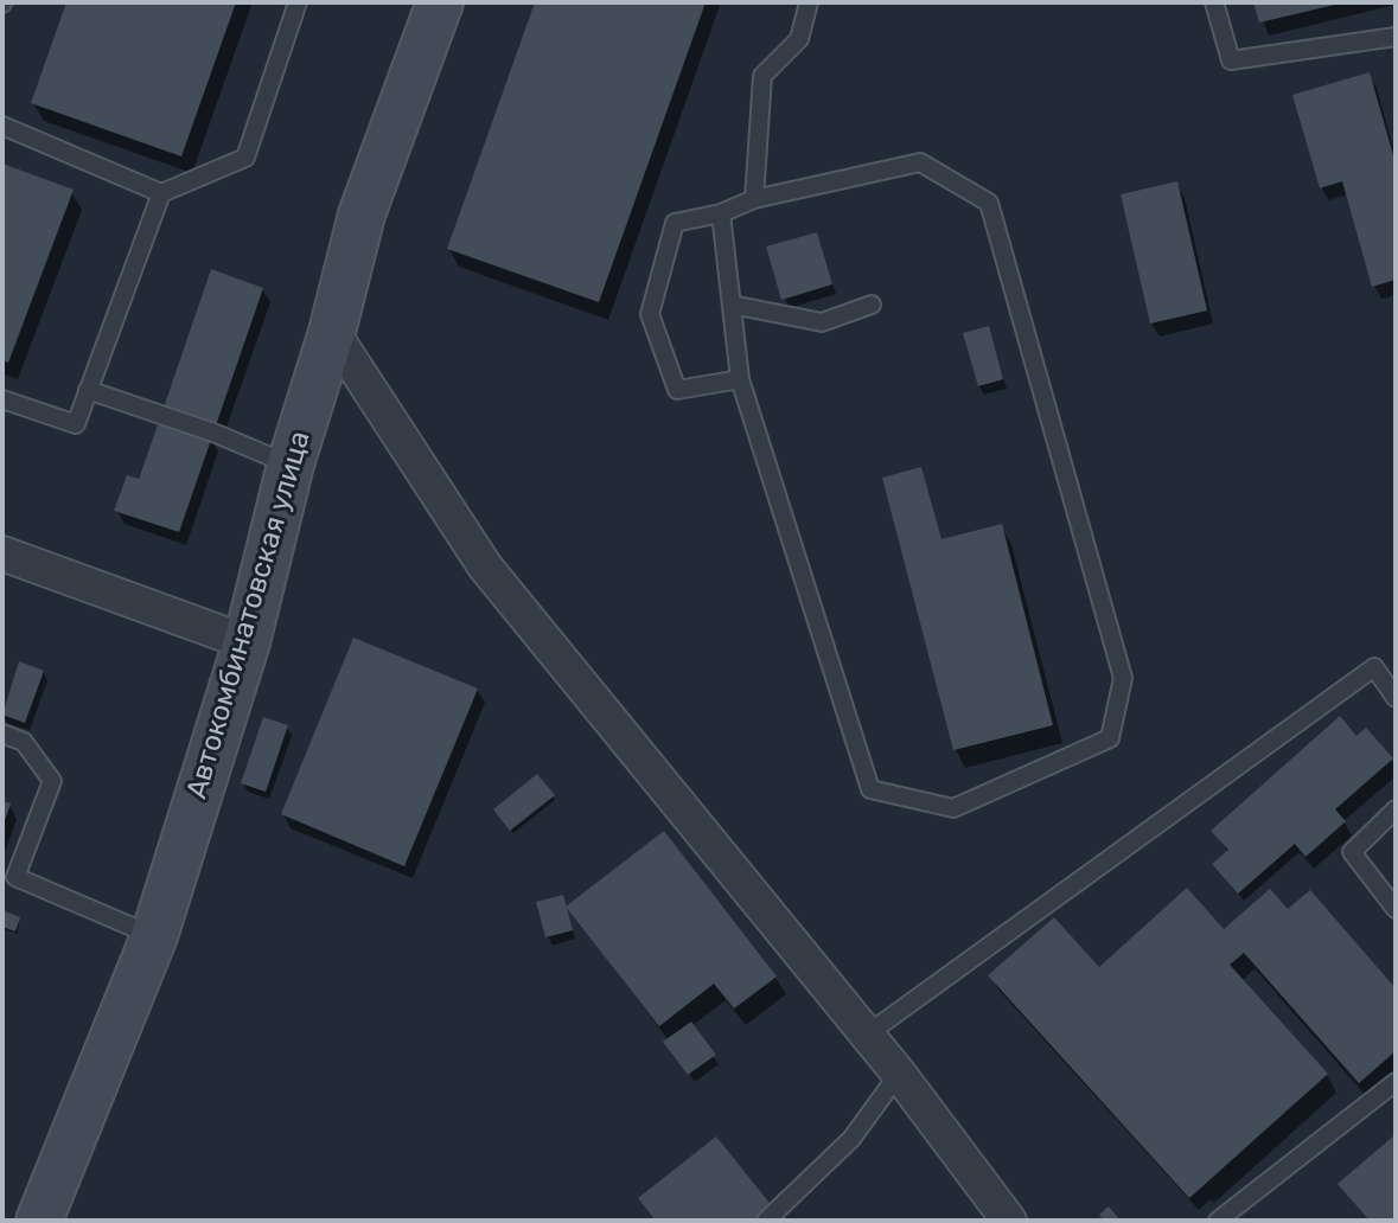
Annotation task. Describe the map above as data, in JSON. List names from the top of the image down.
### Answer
{
  "streets": {
    "street": ["Автокомбинатовская улица"]
  }
}
